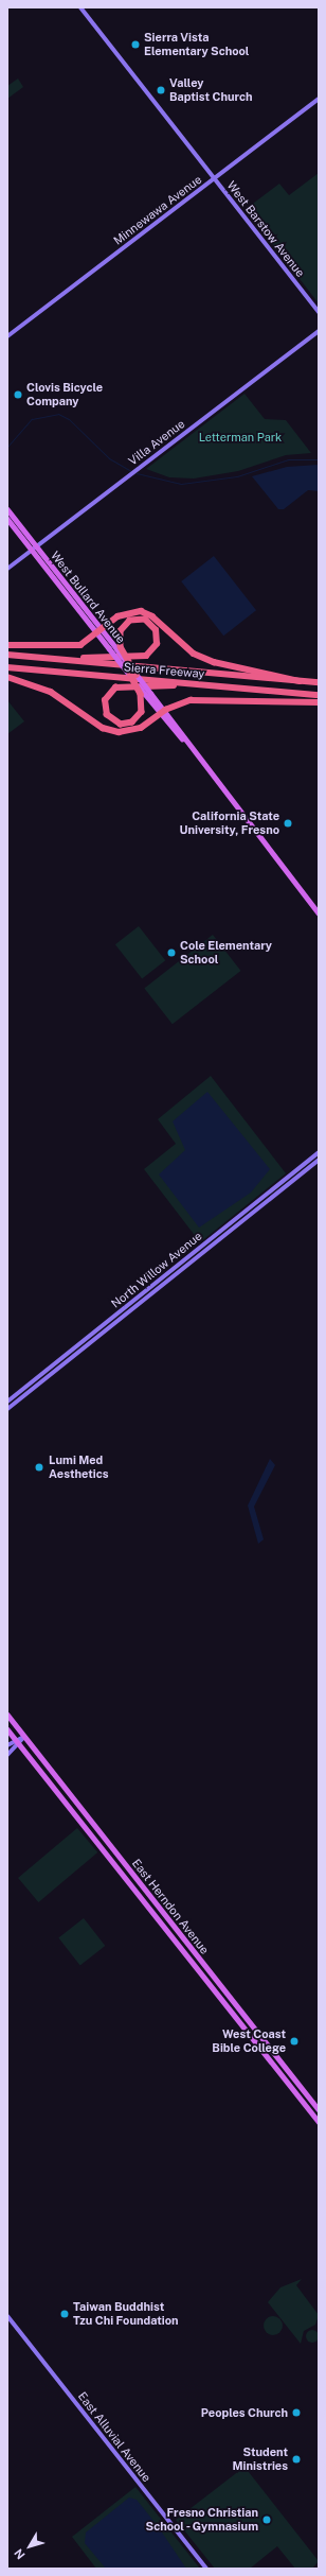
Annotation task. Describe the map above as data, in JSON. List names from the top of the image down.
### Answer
{
  "streets": {
    "highway": ["Sierra Freeway"],
    "main road": [
      "Minnewawa Avenue",
      "West Barstow Avenue",
      "Villa Avenue",
      "West Bullard Avenue",
      "North Willow Avenue",
      "East Herndon Avenue",
      "East Alluvial Avenue"
    ]
  },
  "crossings": [
    ["Minnewawa Avenue", "West Barstow Avenue"],
    ["Villa Avenue", "West Bullard Avenue"]
  ],
  "parks": ["Letterman Park"],
  "places": [
    "Sierra Vista Elementary School",
    "Valley Baptist Church",
    "Clovis Bicycle Company",
    "California State University, Fresno",
    "Cole Elementary School",
    "Lumi Med Aesthetics",
    "West Coast Bible College",
    "Taiwan Buddhist Tzu Chi Foundation",
    "Peoples Church",
    "Student Ministries",
    "Fresno Christian School - Gymnasium"
  ],
  "north": "bottom left"
}
